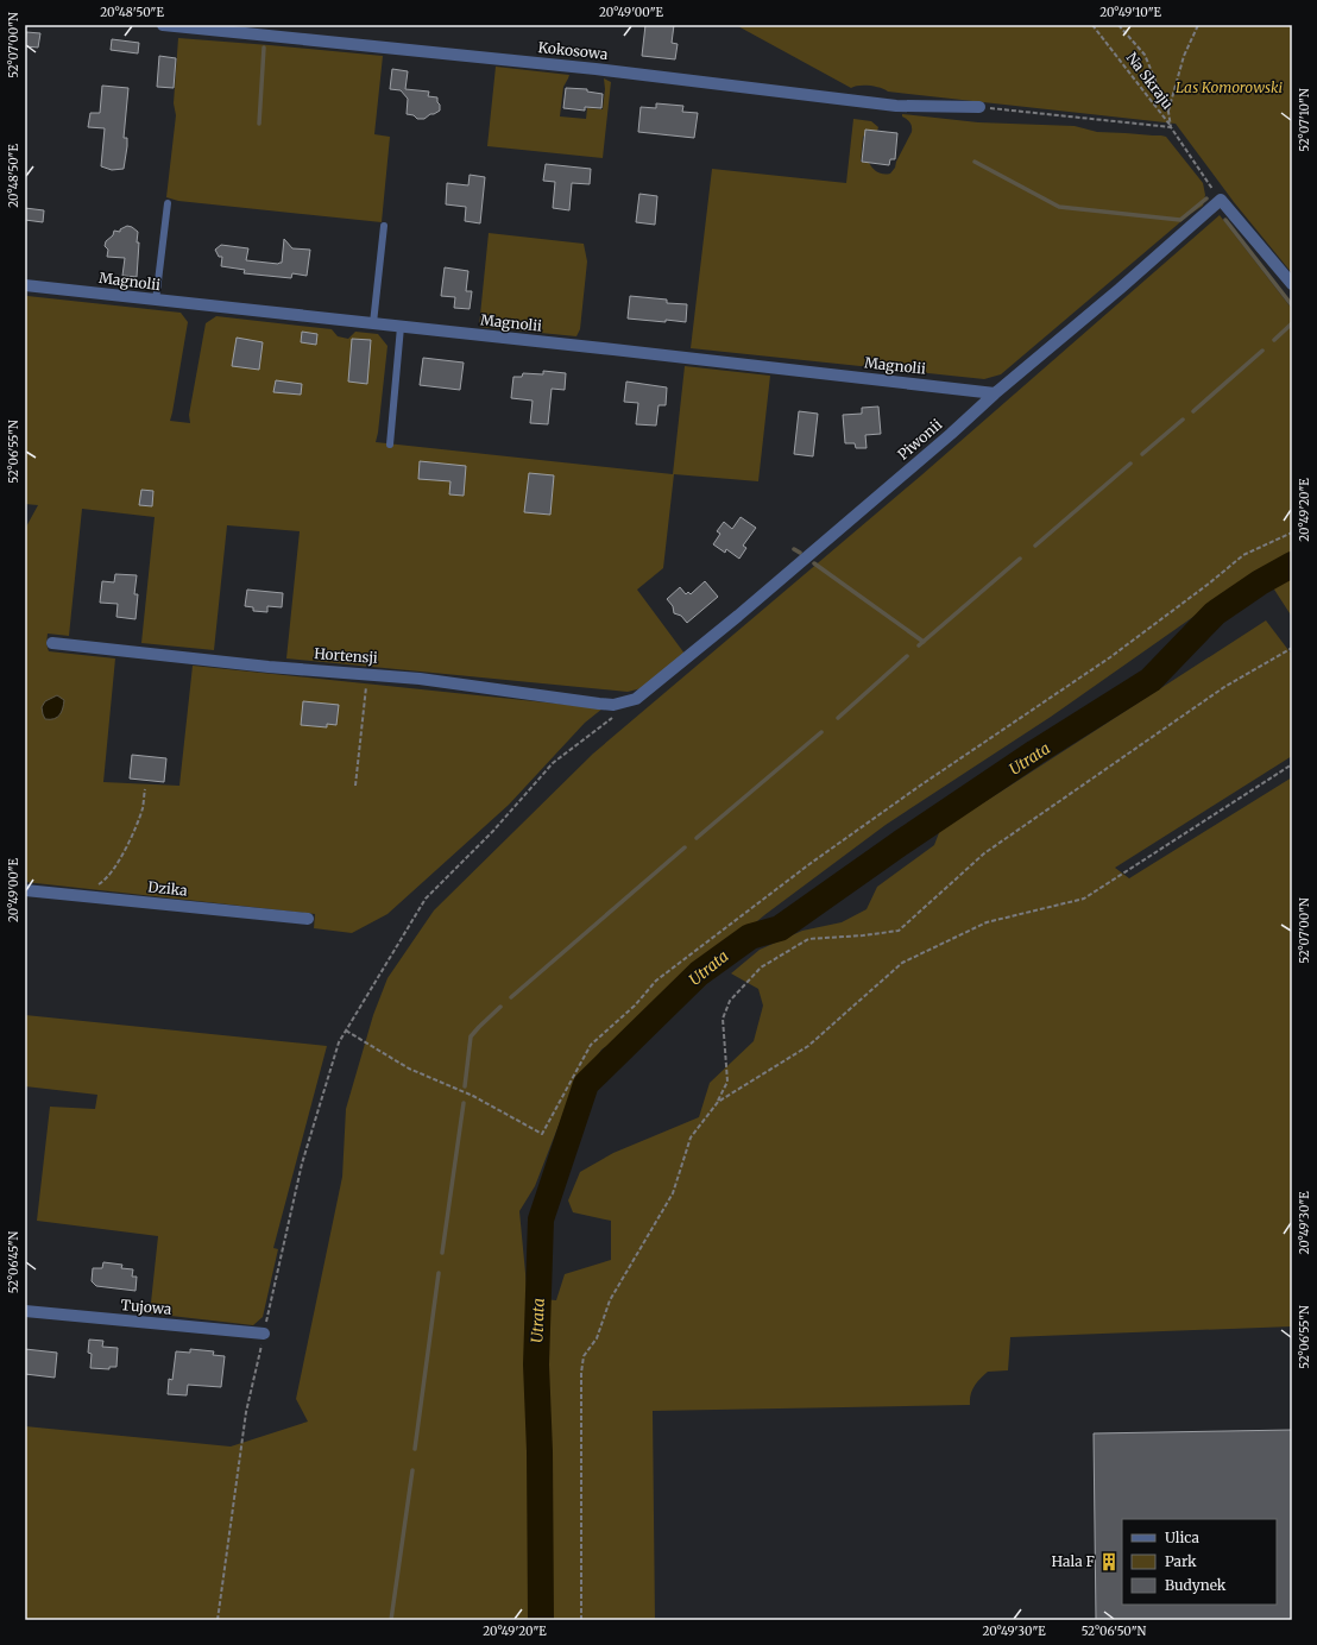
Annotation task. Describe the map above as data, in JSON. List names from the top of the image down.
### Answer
{
  "streets": {
    "street": [
      "Kokosowa",
      "Magnolii",
      "Piwonii",
      "Hortensji",
      "Dzika",
      "Tujowa"
    ],
    "path": ["Na Skraju"]
  },
  "crossings": [
    ["Na Skraju", "Piwonii"],
    ["Magnolii", "Piwonii"],
    ["Piwonii", "Hortensji"]
  ],
  "water": ["Utrata"],
  "parks": ["Las Komorowski"],
  "places": {
    "building": ["Hala F"]
  },
  "legend": ["Ulica", "Park", "Budynek"],
  "coordinates": [
    "20°48'50\"E",
    "20°49'00\"E",
    "20°49'10\"E",
    "52°07'00\"N",
    "52°07'10\"N",
    "52°06'55\"N",
    "20°49'20\"E",
    "20°49'30\"E",
    "52°06'45\"N",
    "52°06'50\"N"
  ]
}
